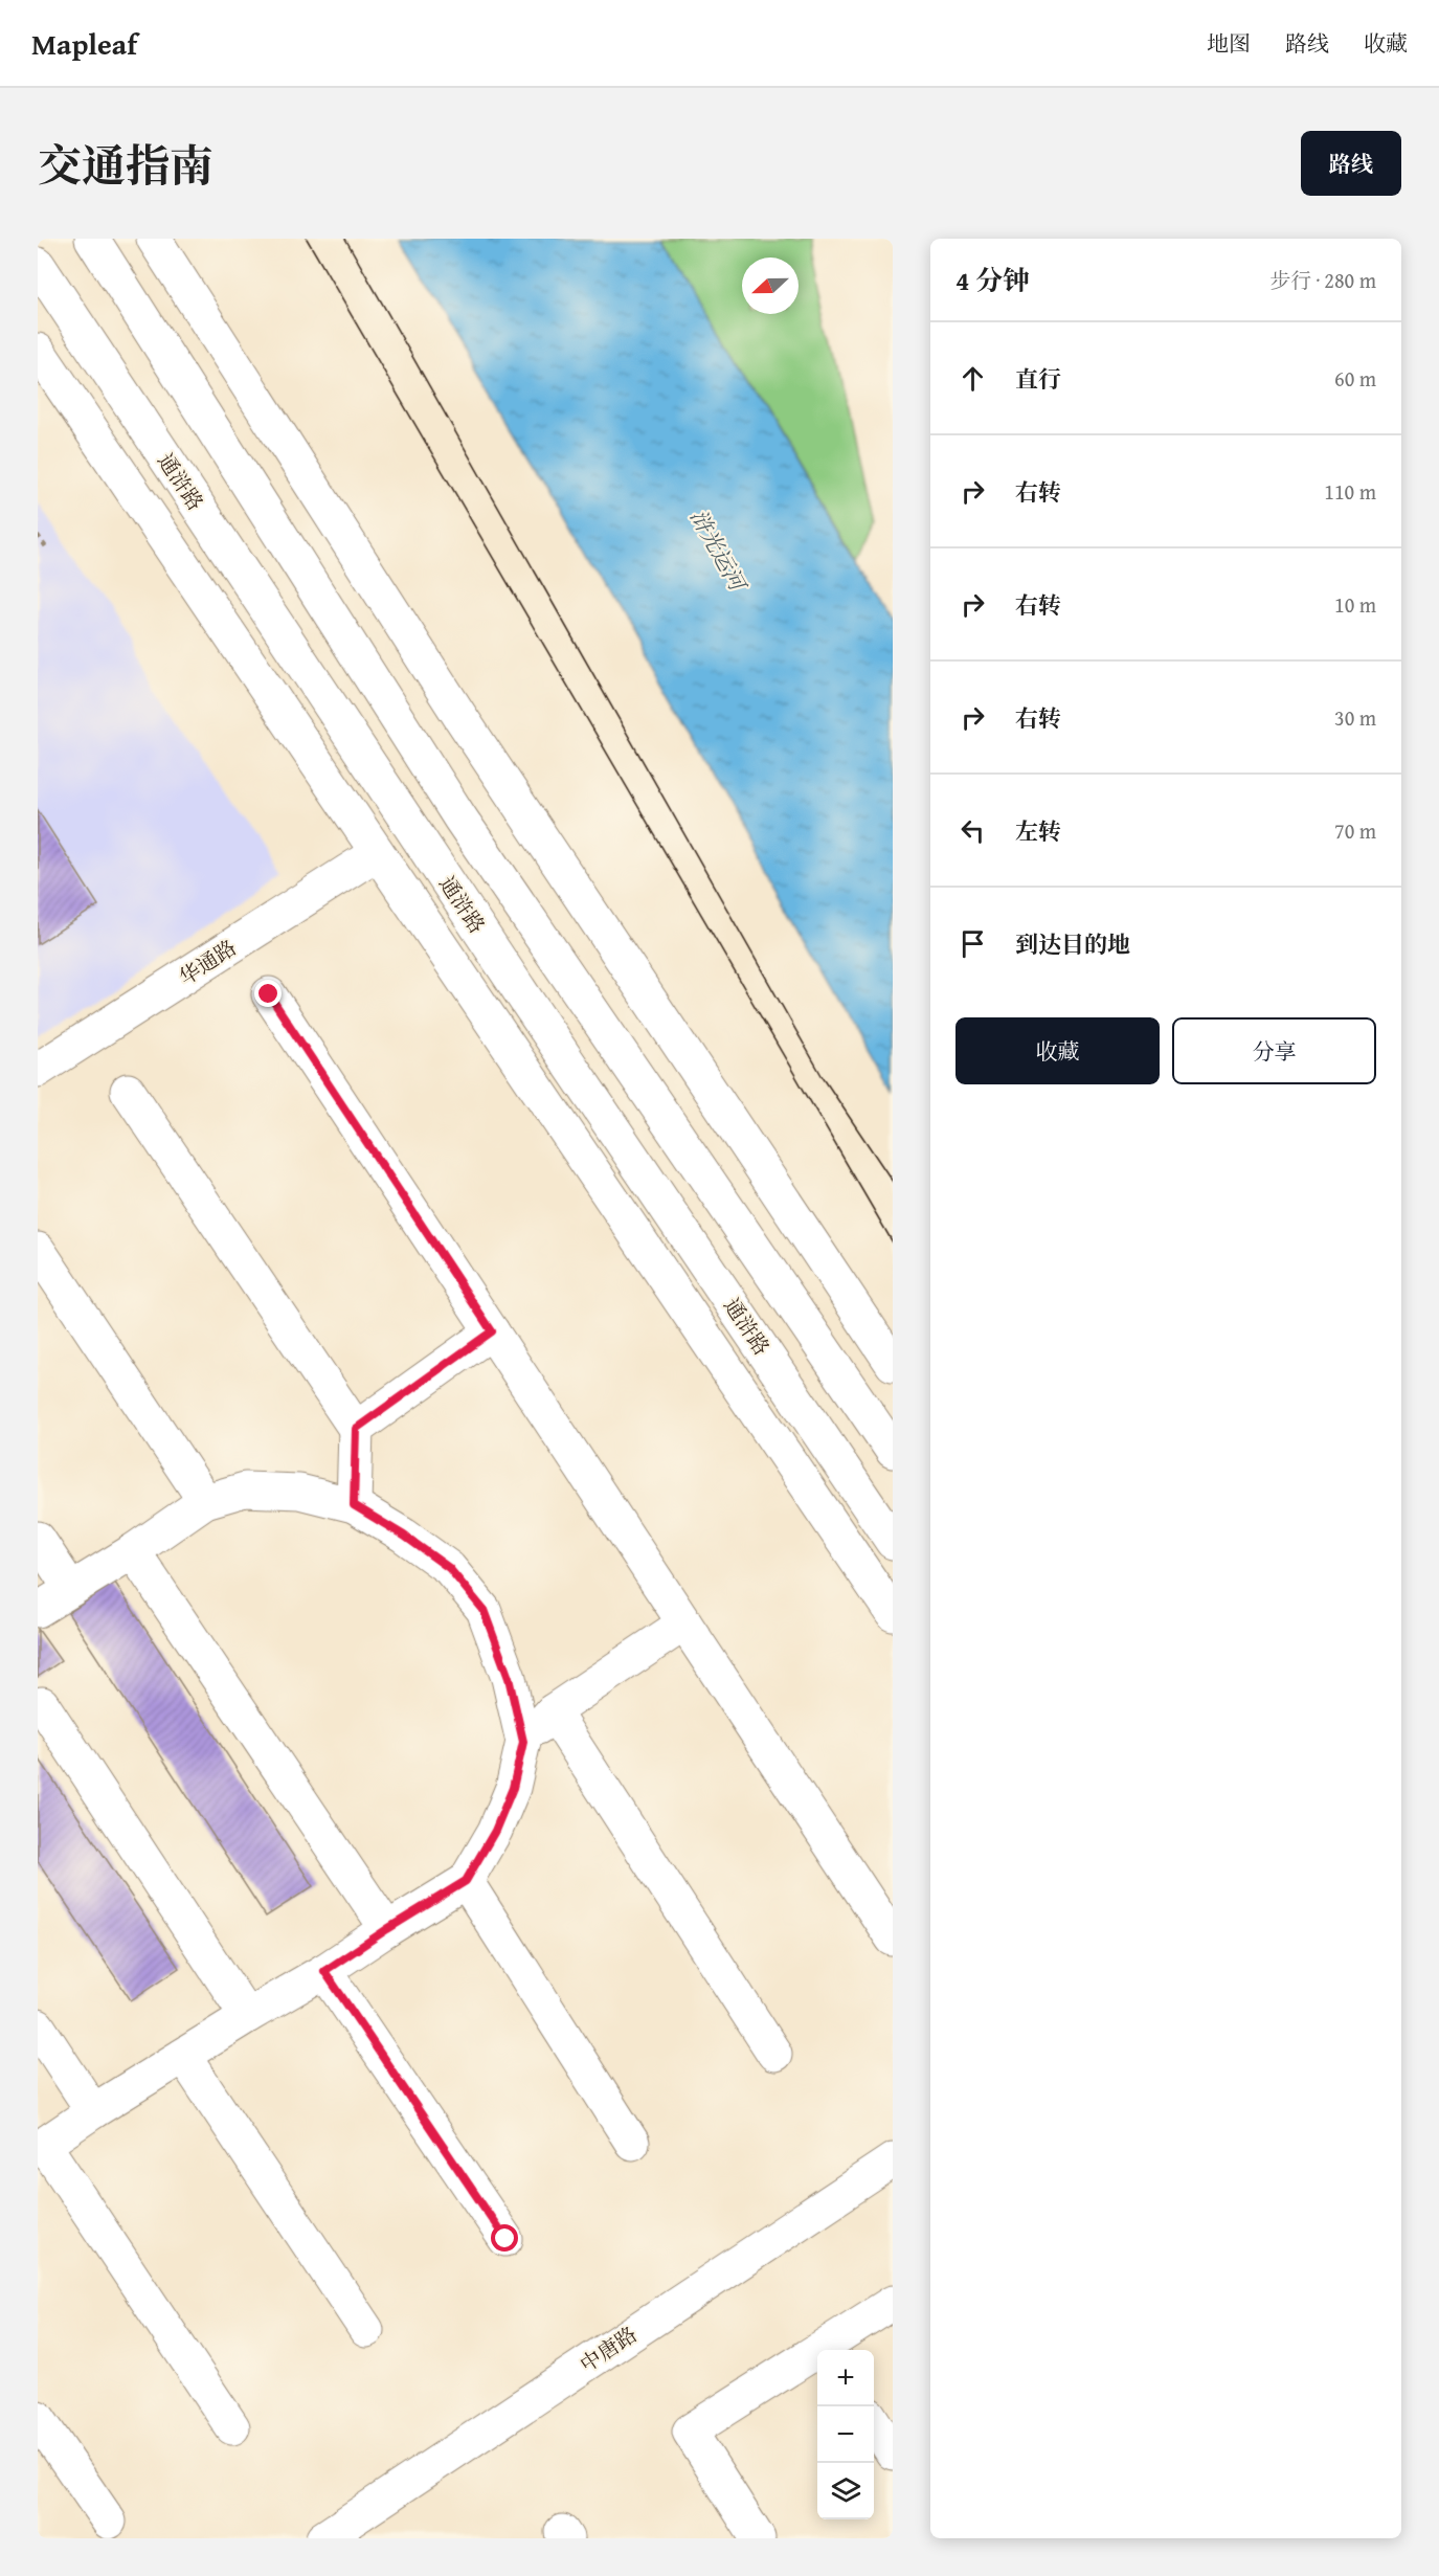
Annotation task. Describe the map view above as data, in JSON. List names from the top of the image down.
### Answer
{
  "streets": {
    "main road": ["通浒路", "华通路", "中唐路"]
  },
  "crossings": [
    ["通浒路", "华通路"]
  ],
  "water": ["浒光运河"],
  "north": "left",
  "page": {
    "header": "Mapleaf",
    "nav": ["地图", "路线", "收藏"],
    "title": "交通指南",
    "buttons": [
      "路线",
      ["收藏", "分享"]
    ],
    "heading": ["4 分钟", "步行 · 280 m"],
    "list": [
      ["直行", "60 m"],
      ["右转", "110 m"],
      ["右转", "10 m"],
      ["右转", "30 m"],
      ["左转", "70 m"],
      "到达目的地"
    ],
    "map_buttons": ["+", "−"]
  }
}
